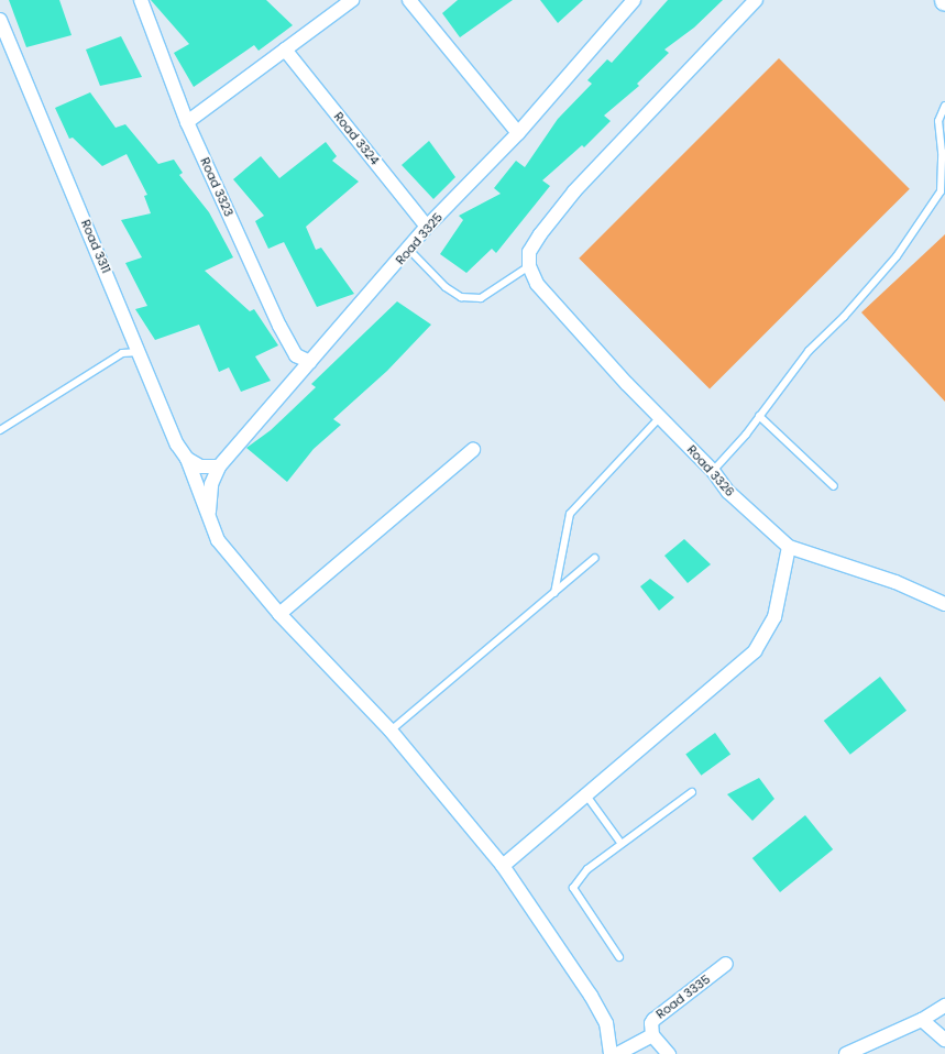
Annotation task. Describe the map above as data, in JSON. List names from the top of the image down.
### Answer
{
  "streets": {
    "street": [
      "Road 3324",
      "Road 3323",
      "Road 3325",
      "Road 3311",
      "Road 3326",
      "Road 3335"
    ]
  },
  "crossings": [
    ["Road 3324", "Road 3325"],
    ["Road 3323", "Road 3325"]
  ]
}
